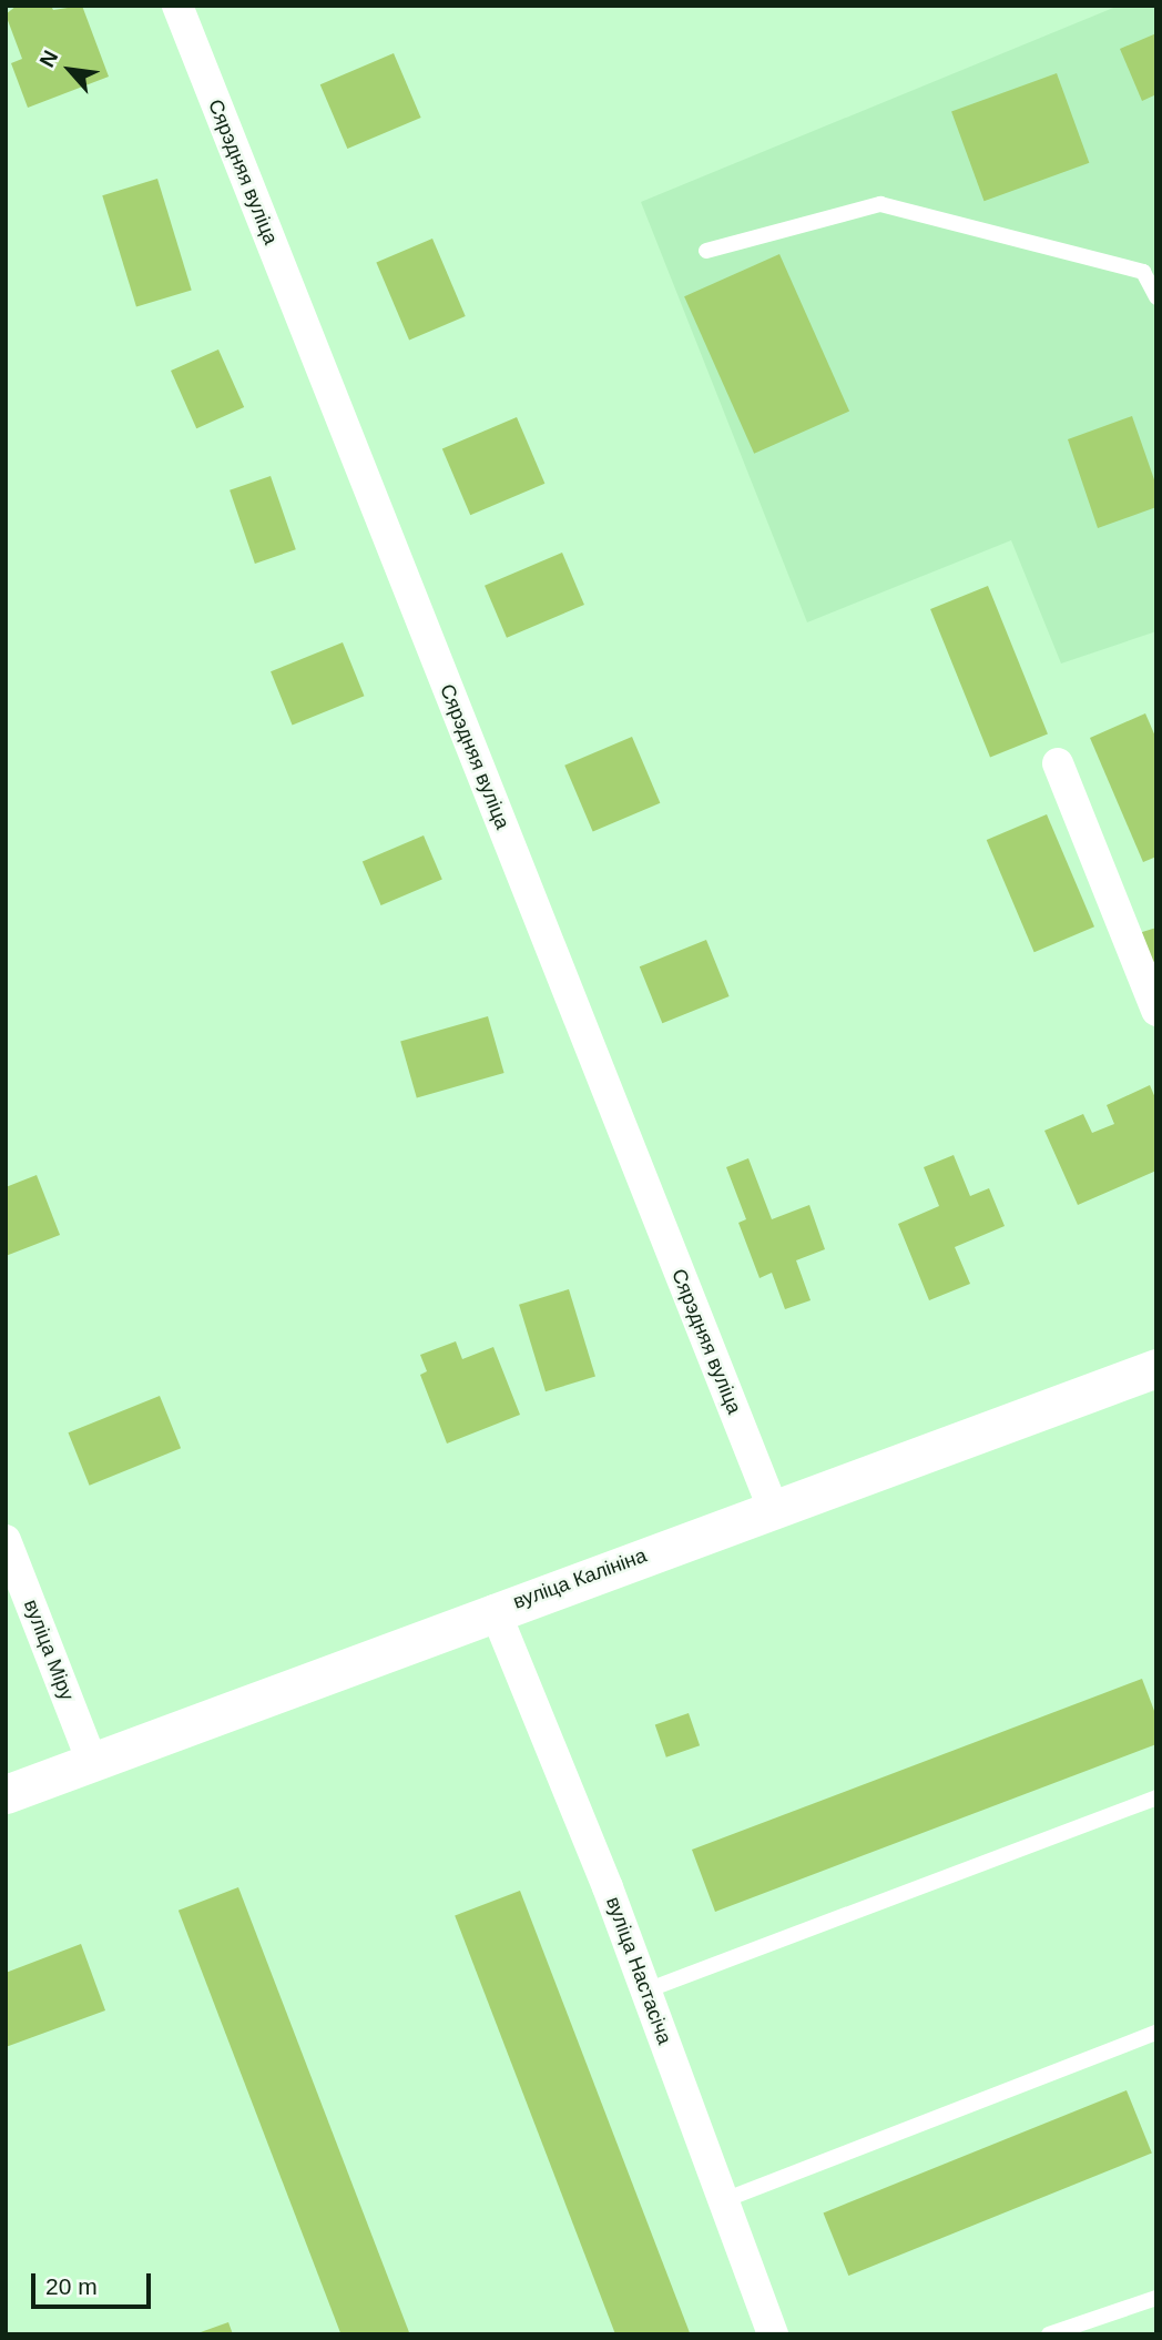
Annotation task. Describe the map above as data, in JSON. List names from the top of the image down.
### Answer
{
  "streets": {
    "street": [
      "Сярэдняя вуліца",
      "вуліца Калініна",
      "вуліца Міру",
      "вуліца Настасіча"
    ]
  },
  "crossings": [
    ["Сярэдняя вуліца", "вуліца Калініна"],
    ["вуліца Калініна", "вуліца Міру"],
    ["вуліца Калініна", "вуліца Настасіча"]
  ],
  "scale_bar": "20 m",
  "north": "top left"
}
